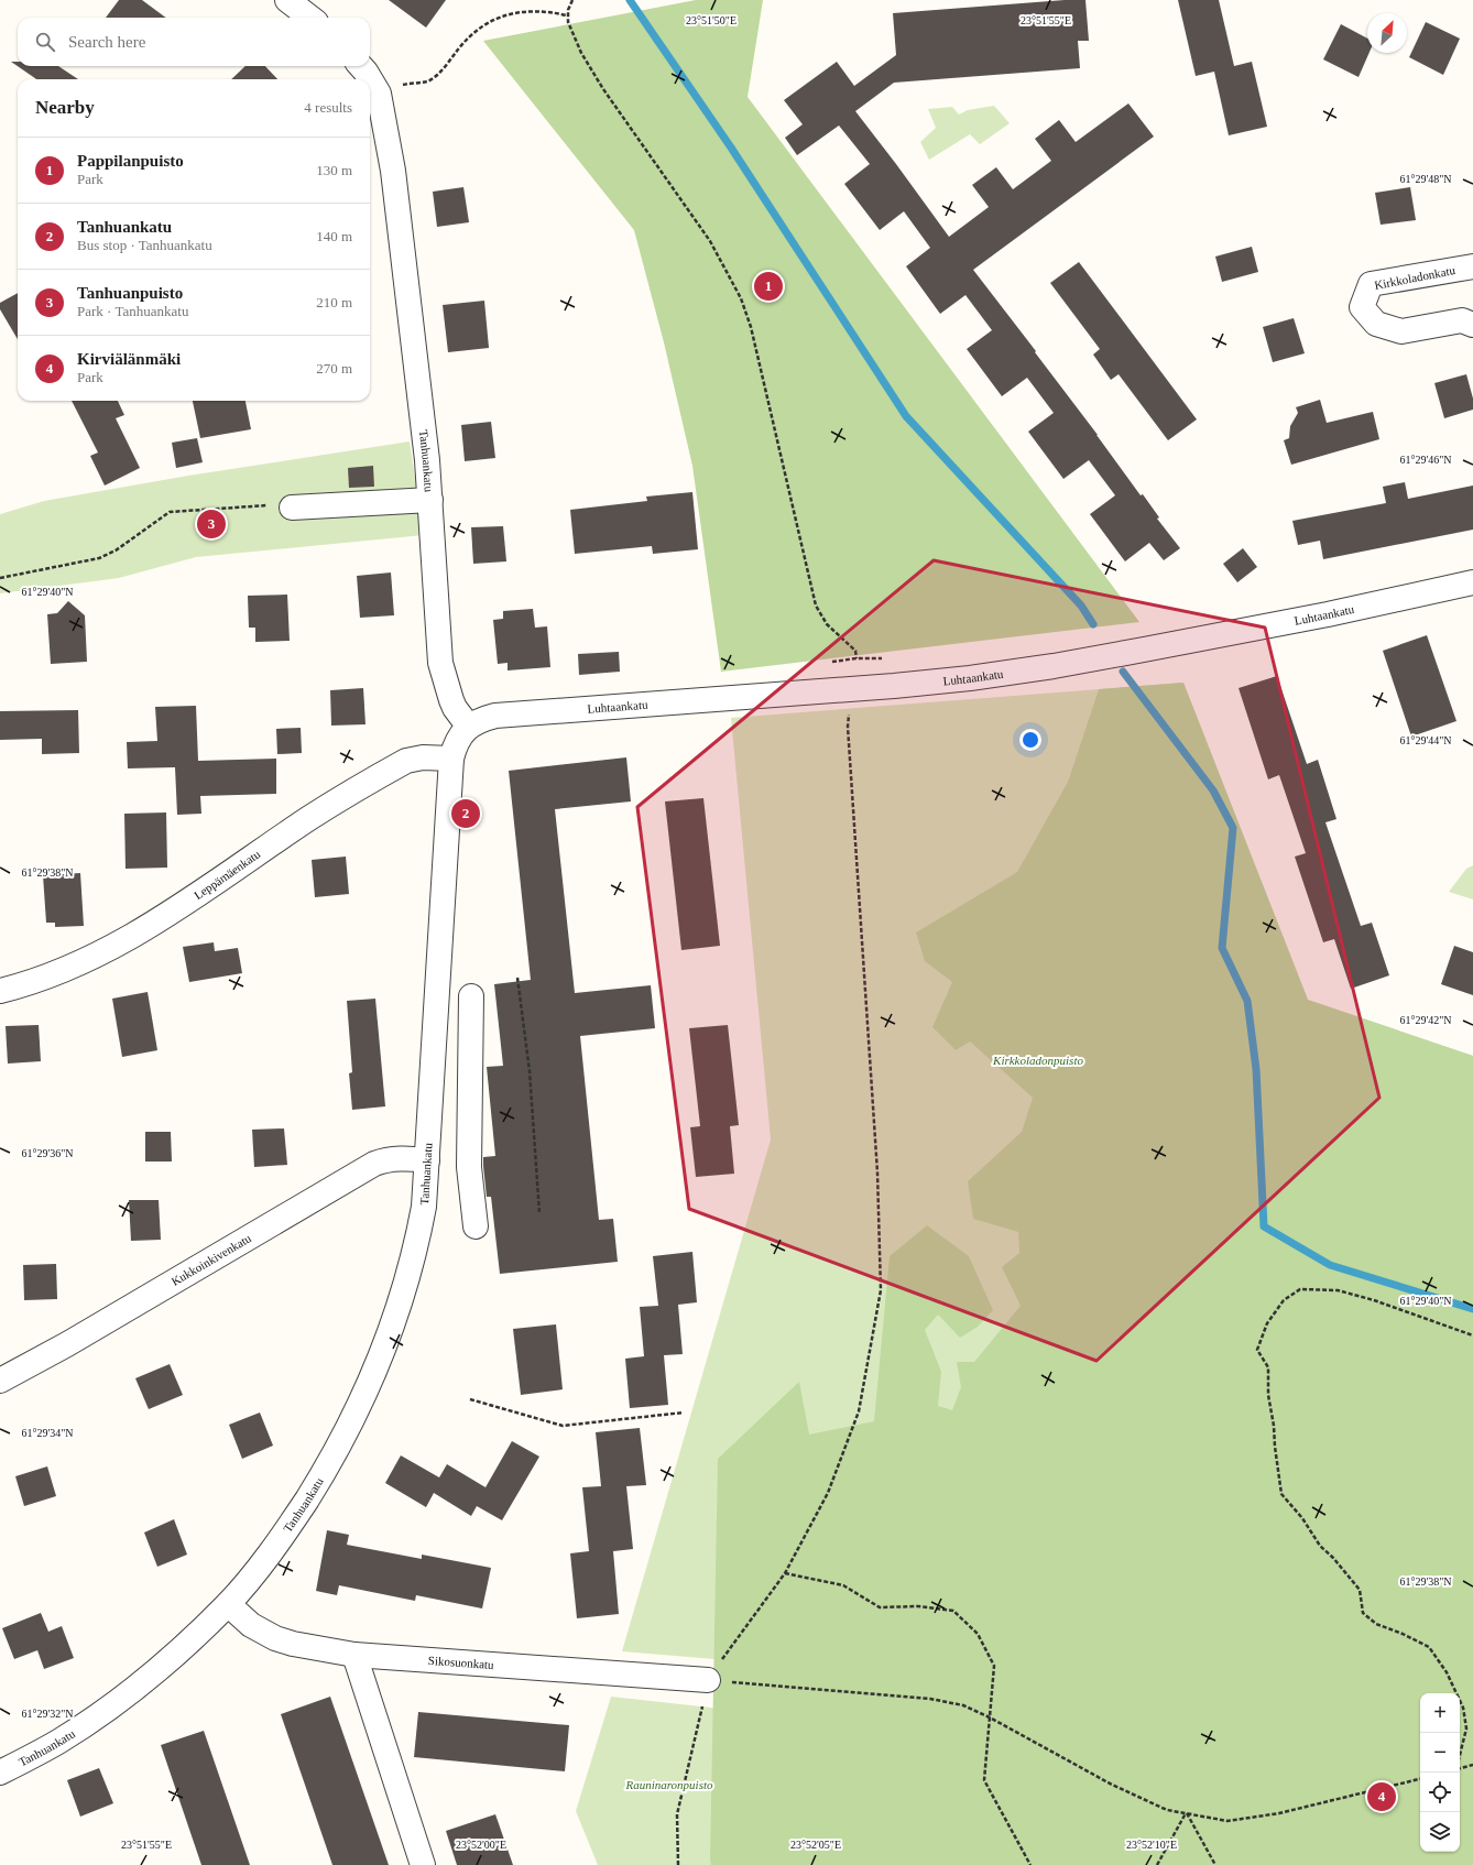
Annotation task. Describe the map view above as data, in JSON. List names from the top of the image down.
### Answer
{
  "streets": {
    "street": [
      "Kirkkoladonkatu",
      "Tanhuankatu",
      "Luhtaankatu",
      "Leppämäenkatu",
      "Kukkoinkivenkatu",
      "Sikosuonkatu"
    ]
  },
  "crossings": [
    ["Tanhuankatu", "Luhtaankatu"],
    ["Tanhuankatu", "Leppämäenkatu"],
    ["Tanhuankatu", "Kukkoinkivenkatu"],
    ["Tanhuankatu", "Sikosuonkatu"]
  ],
  "parks": ["Kirkkoladonpuisto", "Rauninaronpuisto"],
  "north": "top right",
  "page": {
    "search": "Search here",
    "heading": ["Nearby", "4 results"],
    "list": [
      {
        "mark": "1",
        "name": "Pappilanpuisto",
        "note": "Park",
        "value": "130 m"
      },
      {
        "mark": "2",
        "name": "Tanhuankatu",
        "note": "Bus stop · Tanhuankatu",
        "value": "140 m"
      },
      {
        "mark": "3",
        "name": "Tanhuanpuisto",
        "note": "Park · Tanhuankatu",
        "value": "210 m"
      },
      {
        "mark": "4",
        "name": "Kirviälänmäki",
        "note": "Park",
        "value": "270 m"
      }
    ],
    "pins": [
      "1",
      "3",
      "2",
      "4"
    ],
    "map_buttons": ["+", "−"]
  },
  "coordinates": [
    "23°51'50\"E",
    "23°51'55\"E",
    "61°29'48\"N",
    "61°29'46\"N",
    "61°29'40\"N",
    "61°29'44\"N",
    "61°29'38\"N",
    "61°29'42\"N",
    "61°29'36\"N",
    "61°29'34\"N",
    "61°29'32\"N",
    "23°52'00\"E",
    "23°52'05\"E",
    "23°52'10\"E"
  ]
}
